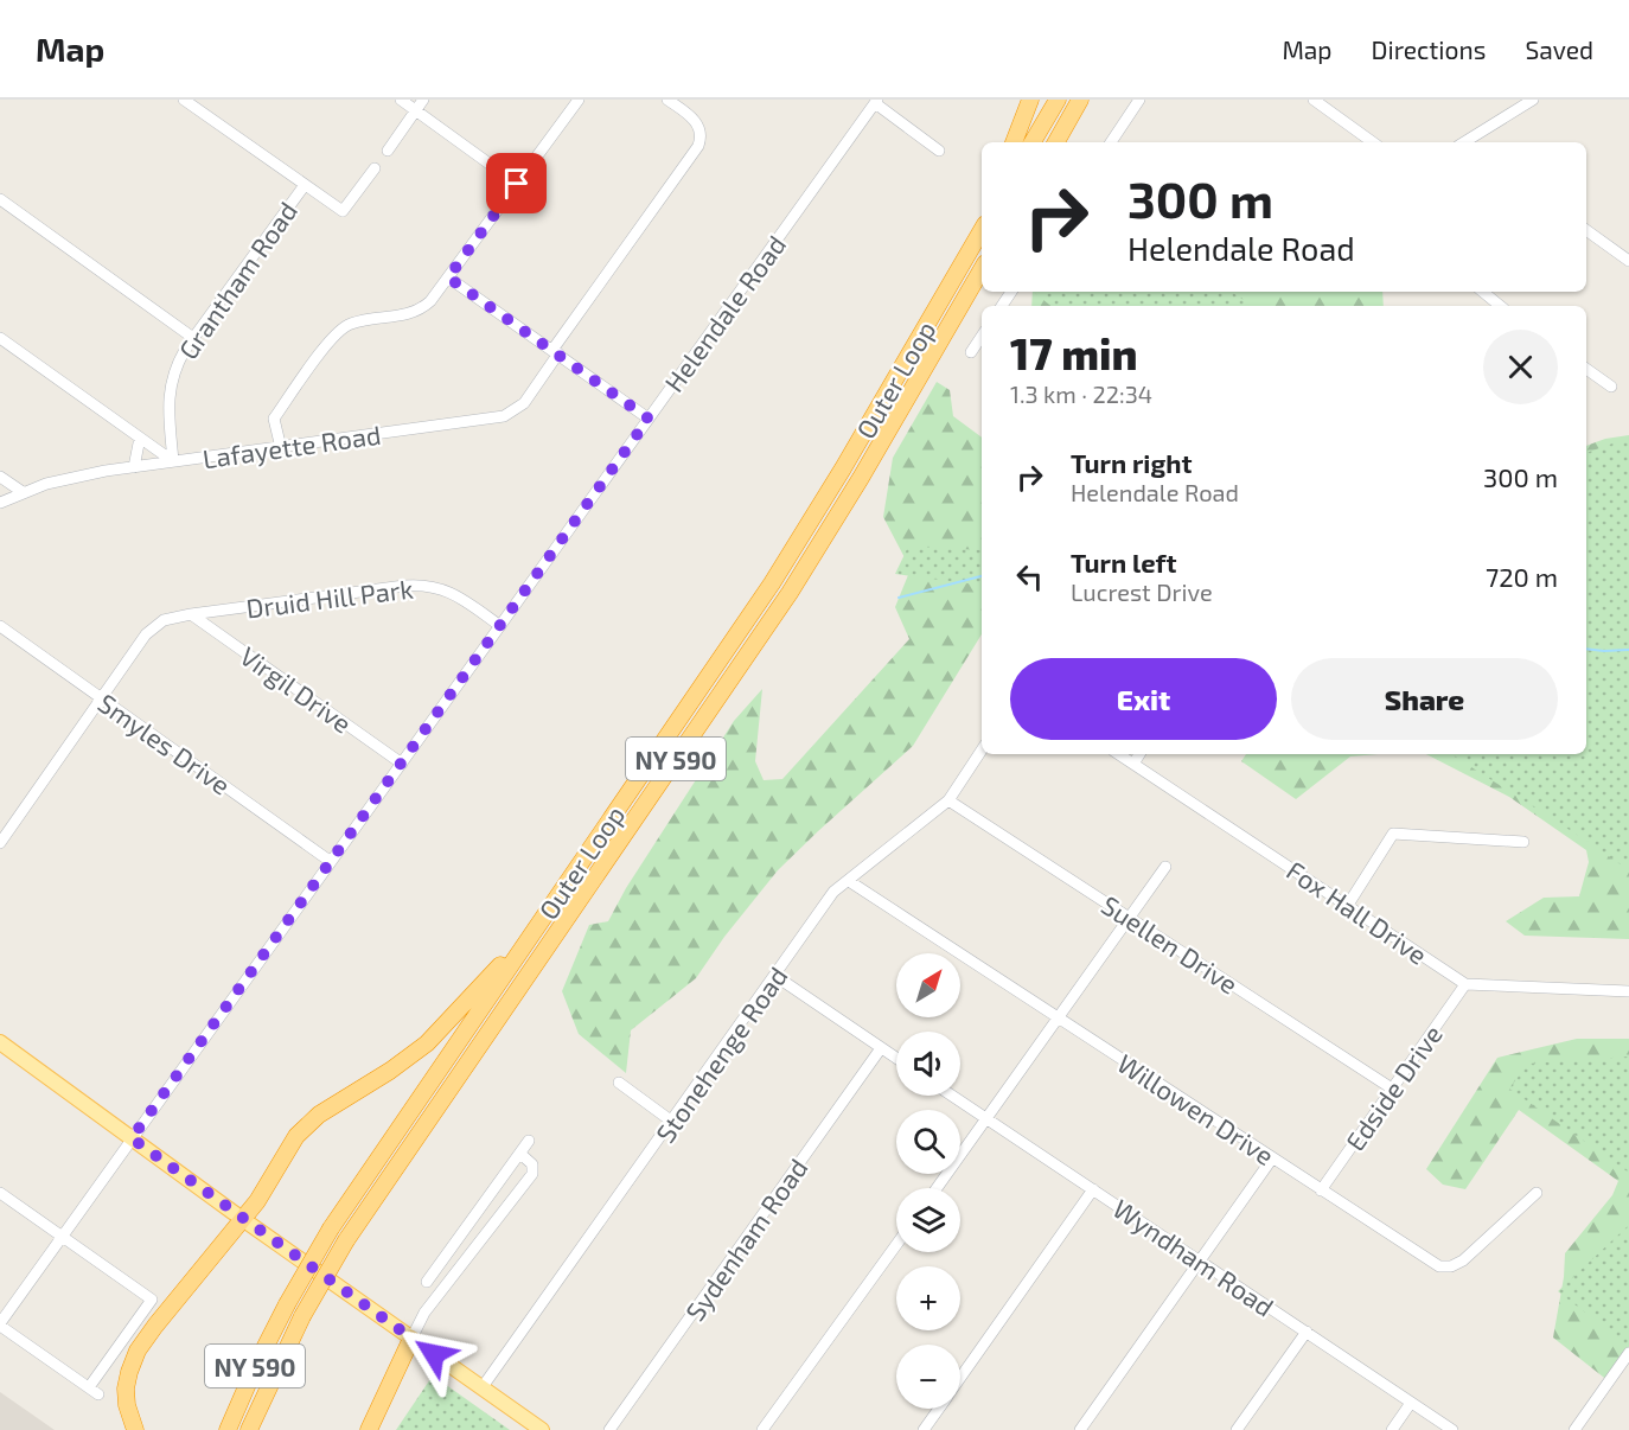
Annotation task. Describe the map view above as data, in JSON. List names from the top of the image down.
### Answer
{
  "streets": {
    "highway": ["Outer Loop", "NY 590"],
    "street": [
      "Grantham Road",
      "Helendale Road",
      "Lafayette Road",
      "Druid Hill Park",
      "Virgil Drive",
      "Smyles Drive",
      "Fox Hall Drive",
      "Suellen Drive",
      "Stonehenge Road",
      "Edside Drive",
      "Willowen Drive",
      "Sydenham Road",
      "Wyndham Road"
    ]
  },
  "crossings": [
    ["Grantham Road", "Lafayette Road"],
    ["Helendale Road", "Druid Hill Park"],
    ["Helendale Road", "Virgil Drive"],
    ["Helendale Road", "Smyles Drive"],
    ["Druid Hill Park", "Virgil Drive"],
    ["Druid Hill Park", "Smyles Drive"],
    ["Fox Hall Drive", "Edside Drive"],
    ["Suellen Drive", "Stonehenge Road"],
    ["Suellen Drive", "Edside Drive"],
    ["Stonehenge Road", "Willowen Drive"],
    ["Edside Drive", "Willowen Drive"]
  ],
  "north": "top right",
  "page": {
    "header": "Map",
    "nav": ["Map", "Directions", "Saved"],
    "turn": ["300 m", "Helendale Road"],
    "heading": ["17 min", "1.3 km · 22:34"],
    "list": [
      {
        "name": "Turn right",
        "note": "Helendale Road",
        "value": "300 m"
      },
      {
        "name": "Turn left",
        "note": "Lucrest Drive",
        "value": "720 m"
      }
    ],
    "buttons": ["Exit", "Share"],
    "map_buttons": ["+", "−"]
  }
}
